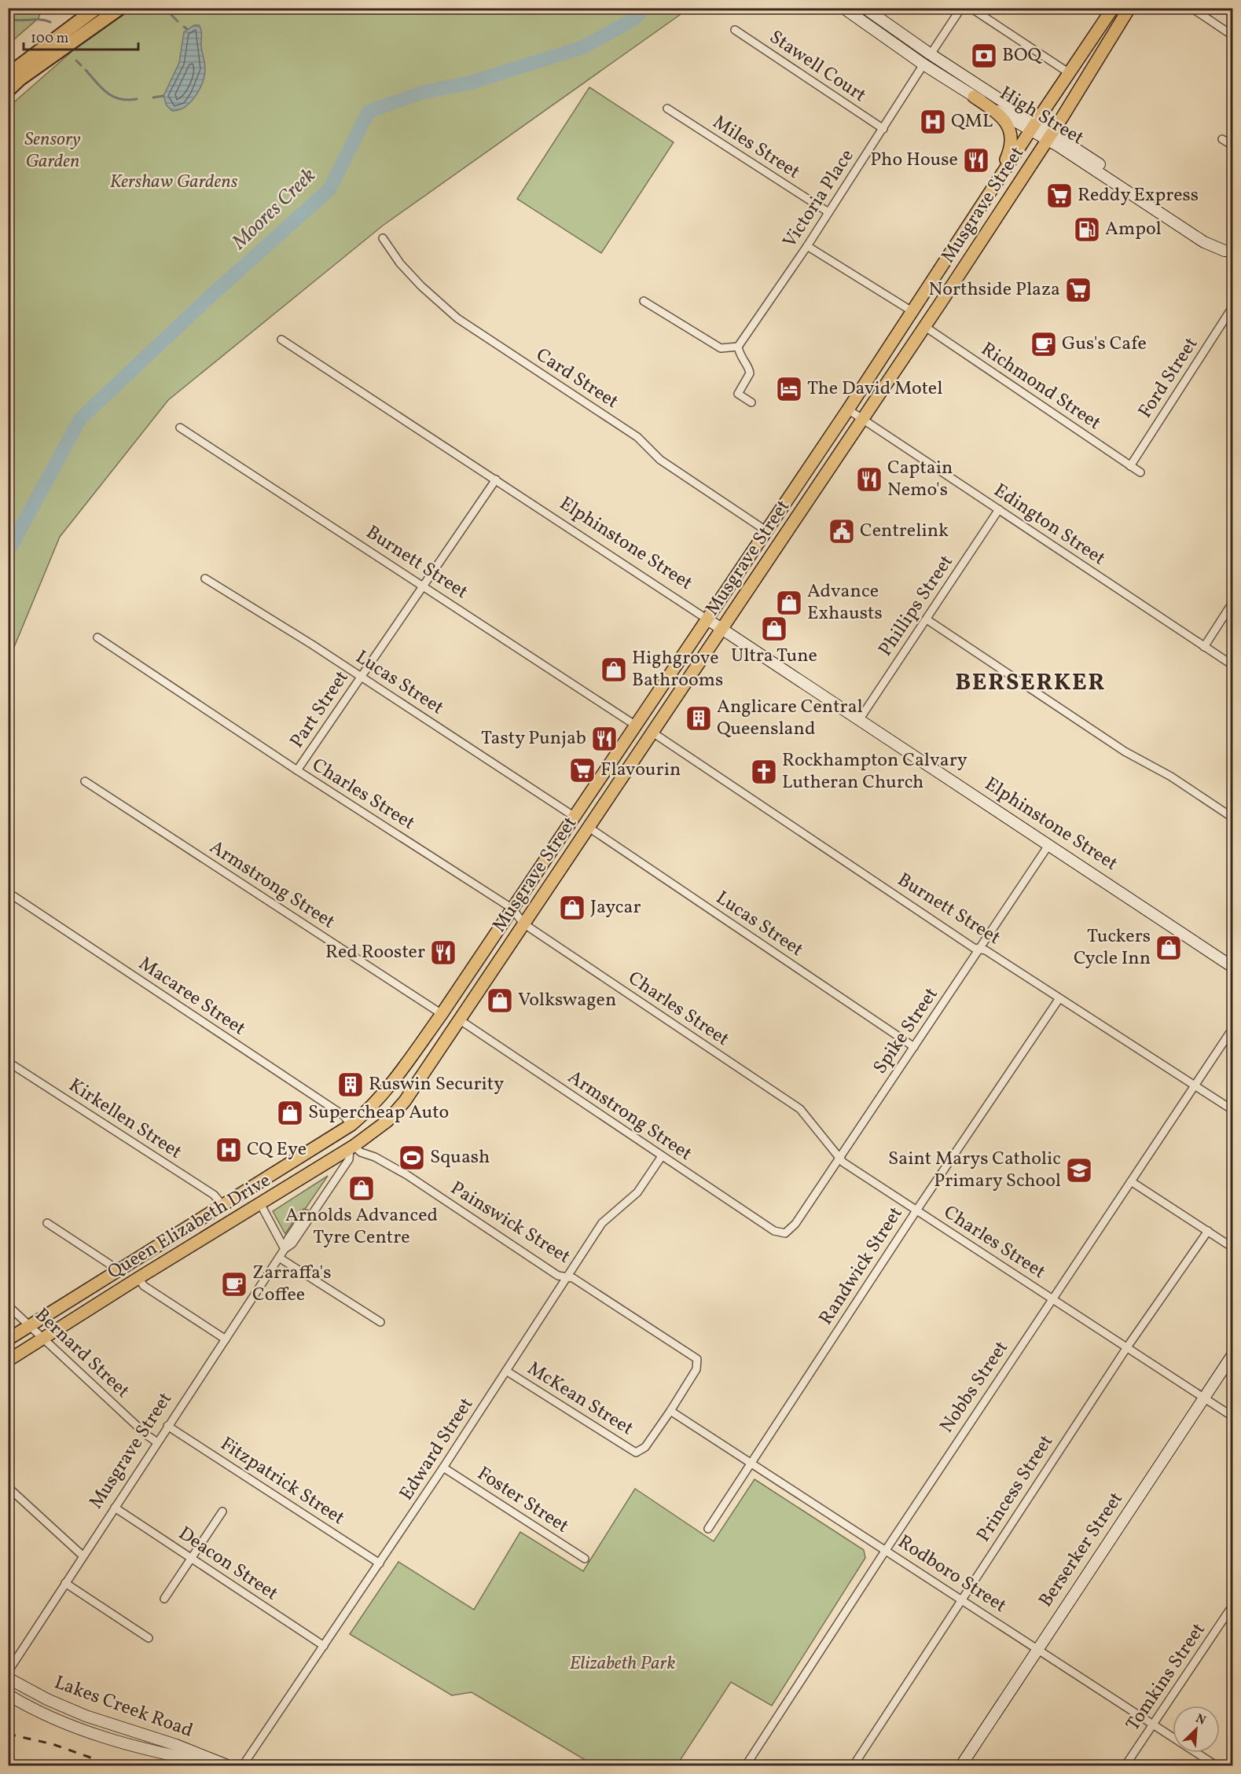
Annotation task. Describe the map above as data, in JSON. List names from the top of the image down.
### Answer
{
  "streets": {
    "main road": [
      "High Street",
      "Musgrave Street",
      "Elphinstone Street",
      "Queen Elizabeth Drive",
      "Berserker Street",
      "Lakes Creek Road"
    ],
    "street": [
      "Stawell Court",
      "Miles Street",
      "Victoria Place",
      "Ford Street",
      "Card Street",
      "Richmond Street",
      "Edington Street",
      "Burnett Street",
      "Phillips Street",
      "Lucas Street",
      "Part Street",
      "Charles Street",
      "Armstrong Street",
      "Macaree Street",
      "Spike Street",
      "Kirkellen Street",
      "Painswick Street",
      "Randwick Street",
      "Bernard Street",
      "Nobbs Street",
      "McKean Street",
      "Edward Street",
      "Fitzpatrick Street",
      "Princess Street",
      "Foster Street",
      "Deacon Street",
      "Rodboro Street",
      "Tomkins Street"
    ]
  },
  "crossings": [
    ["Stawell Court", "Victoria Place"],
    ["High Street", "Victoria Place"],
    ["High Street", "Musgrave Street"],
    ["Miles Street", "Victoria Place"],
    ["Musgrave Street", "Card Street"],
    ["Musgrave Street", "Richmond Street"],
    ["Musgrave Street", "Edington Street"],
    ["Musgrave Street", "Elphinstone Street"],
    ["Musgrave Street", "Burnett Street"],
    ["Musgrave Street", "Lucas Street"],
    ["Musgrave Street", "Charles Street"],
    ["Musgrave Street", "Armstrong Street"],
    ["Musgrave Street", "Painswick Street"],
    ["Musgrave Street", "Queen Elizabeth Drive"],
    ["Musgrave Street", "Bernard Street"],
    ["Musgrave Street", "Fitzpatrick Street"],
    ["Musgrave Street", "Deacon Street"],
    ["Ford Street", "Richmond Street"],
    ["Edington Street", "Phillips Street"],
    ["Elphinstone Street", "Phillips Street"],
    ["Elphinstone Street", "Part Street"],
    ["Elphinstone Street", "Spike Street"],
    ["Burnett Street", "Part Street"],
    ["Burnett Street", "Spike Street"],
    ["Burnett Street", "Randwick Street"],
    ["Burnett Street", "Nobbs Street"],
    ["Lucas Street", "Part Street"],
    ["Lucas Street", "Spike Street"],
    ["Part Street", "Charles Street"],
    ["Charles Street", "Spike Street"],
    ["Charles Street", "Randwick Street"],
    ["Charles Street", "Nobbs Street"],
    ["Charles Street", "Princess Street"],
    ["Charles Street", "Berserker Street"],
    ["Armstrong Street", "Spike Street"],
    ["Armstrong Street", "Edward Street"],
    ["Macaree Street", "Queen Elizabeth Drive"],
    ["Kirkellen Street", "Queen Elizabeth Drive"],
    ["Painswick Street", "Queen Elizabeth Drive"],
    ["Painswick Street", "McKean Street"],
    ["Painswick Street", "Edward Street"],
    ["Queen Elizabeth Drive", "Bernard Street"],
    ["Randwick Street", "Rodboro Street"],
    ["Nobbs Street", "Rodboro Street"],
    ["McKean Street", "Edward Street"],
    ["McKean Street", "Rodboro Street"],
    ["Edward Street", "Fitzpatrick Street"],
    ["Edward Street", "Foster Street"],
    ["Edward Street", "Deacon Street"],
    ["Princess Street", "Rodboro Street"],
    ["Berserker Street", "Rodboro Street"],
    ["Rodboro Street", "Tomkins Street"]
  ],
  "districts": ["BERSERKER"],
  "water": ["Moores Creek"],
  "parks": ["Sensory Garden", "Kershaw Gardens", "Elizabeth Park"],
  "places": {
    "bank": ["BOQ"],
    "hospital": ["QML", "CQ Eye"],
    "restaurant": [
      "Pho House",
      "Captain Nemo's",
      "Tasty Punjab",
      "Red Rooster"
    ],
    "supermarket": ["Reddy Express", "Northside Plaza", "Flavourin"],
    "fuel station": ["Ampol"],
    "cafe": ["Gus's Cafe", "Zarraffa's Coffee"],
    "hotel": ["The David Motel"],
    "public building": ["Centrelink"],
    "shop": [
      "Advance Exhausts",
      "Ultra Tune",
      "Highgrove Bathrooms",
      "Jaycar",
      "Tuckers Cycle Inn",
      "Volkswagen",
      "Supercheap Auto",
      "Arnolds Advanced Tyre Centre"
    ],
    "building": ["Anglicare Central Queensland", "Ruswin Security"],
    "church": ["Rockhampton Calvary Lutheran Church"],
    "sports": ["Squash"],
    "school or university": ["Saint Marys Catholic Primary School"]
  },
  "scale_bar": "100 m",
  "north": "top right"
}
